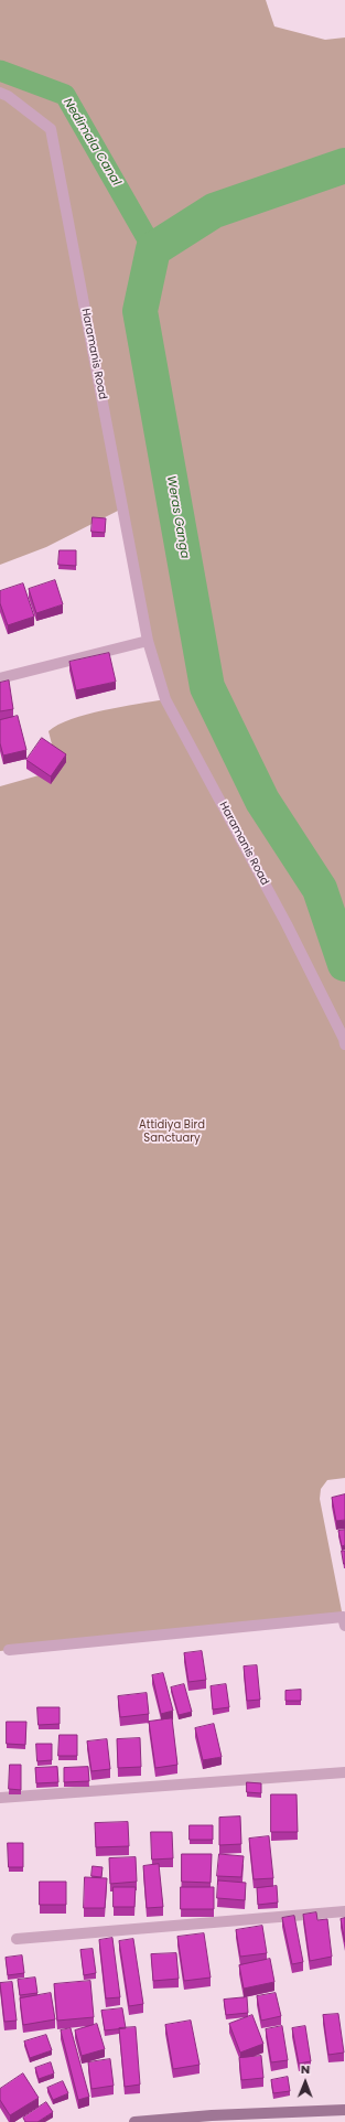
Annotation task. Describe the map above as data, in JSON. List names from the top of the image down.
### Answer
{
  "streets": {
    "street": ["Haramanis Road"]
  },
  "water": ["Nedimala Canal", "Weras Ganga"],
  "parks": ["Attidiya Bird Sanctuary"],
  "north": "top"
}
